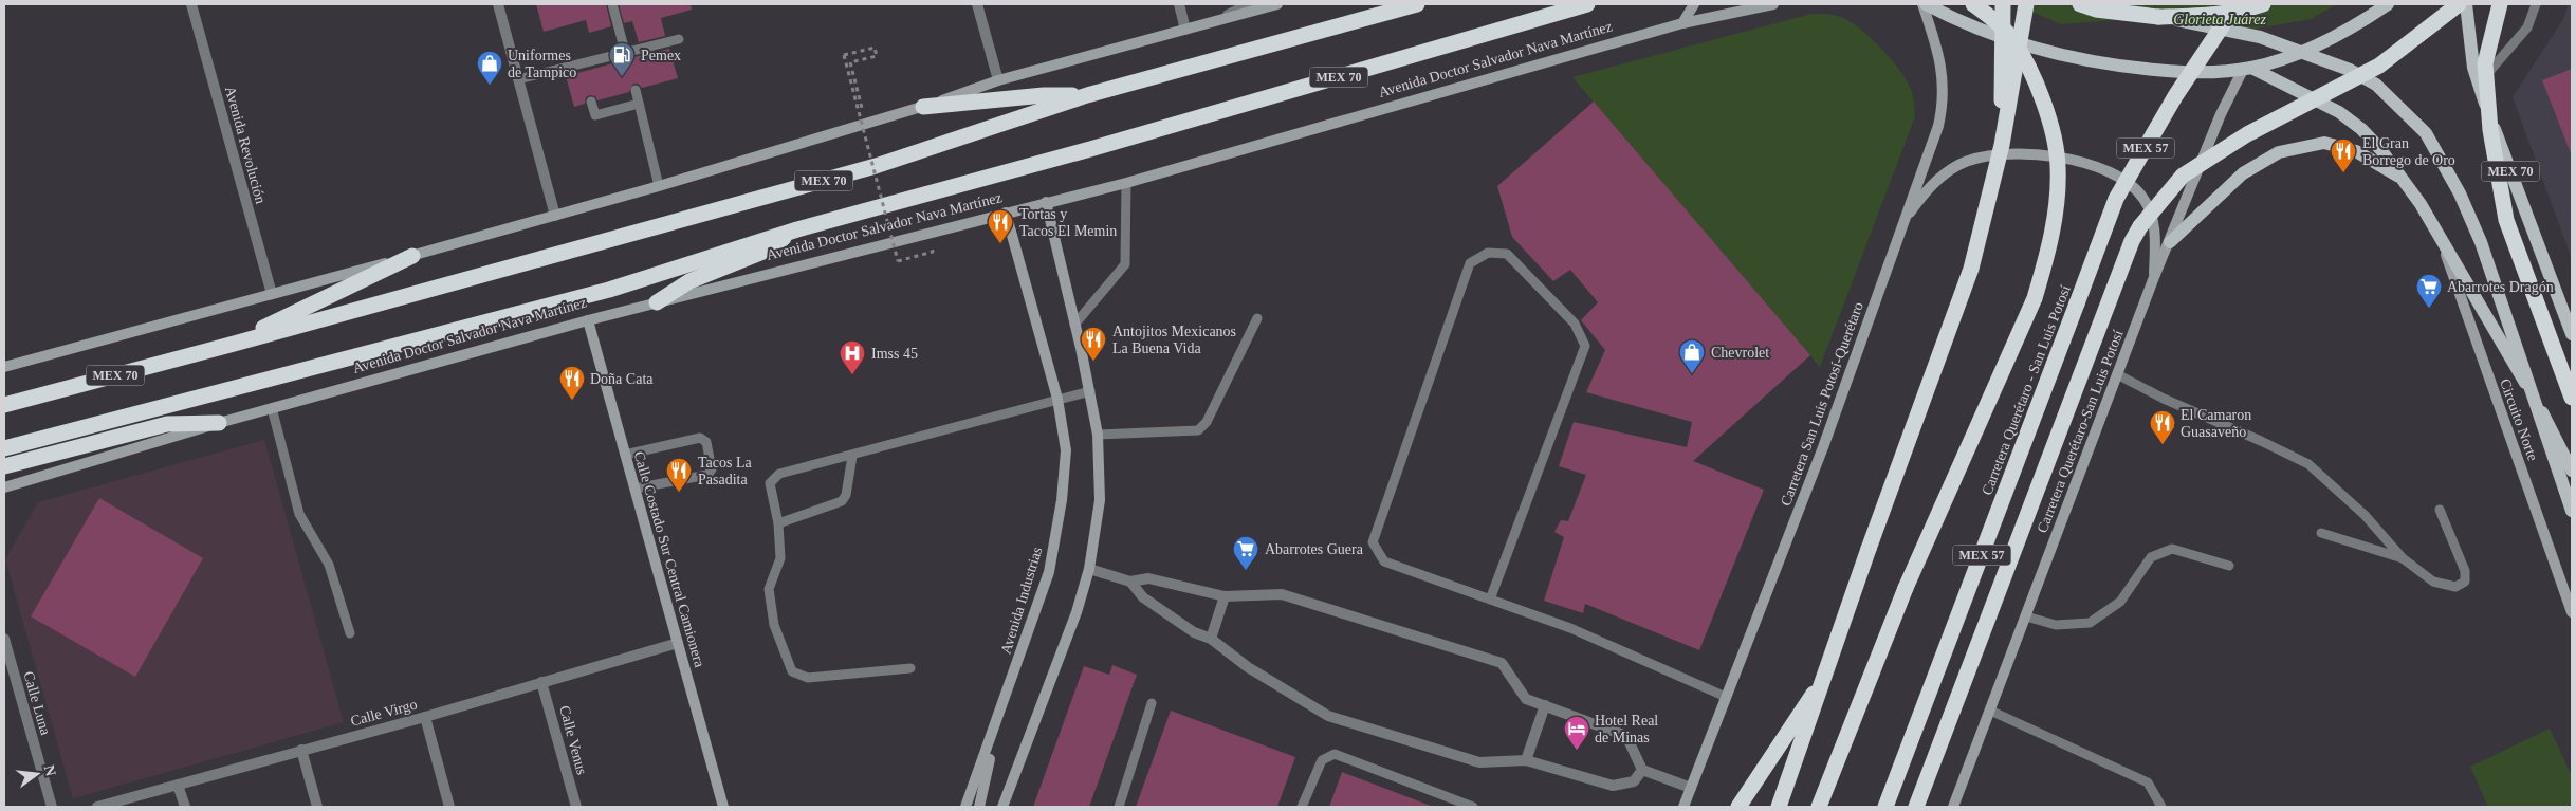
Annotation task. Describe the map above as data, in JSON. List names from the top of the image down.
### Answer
{
  "streets": {
    "highway": [
      "Avenida Doctor Salvador Nava Martínez",
      "MEX 70",
      "MEX 57",
      "Carretera Querétaro - San Luis Potosí"
    ],
    "main road": [
      "Carretera San Luis Potosí-Querétaro",
      "Circuito Norte",
      "Carretera Querétaro-San Luis Potosí",
      "Calle Costado Sur Central Camionera",
      "Avenida Industrias"
    ],
    "street": [
      "Avenida Revolución",
      "Calle Luna",
      "Calle Virgo",
      "Calle Venus"
    ]
  },
  "crossings": [
    ["Avenida Doctor Salvador Nava Martínez", "Calle Costado Sur Central Camionera"],
    ["Avenida Doctor Salvador Nava Martínez", "Avenida Industrias"],
    ["Calle Costado Sur Central Camionera", "Calle Virgo"],
    ["Calle Virgo", "Calle Venus"]
  ],
  "parks": ["Glorieta Juárez"],
  "places": {
    "fuel station": ["Pemex"],
    "shop": ["Uniformes de Tampico", "Chevrolet"],
    "restaurant": [
      "El Gran Borrego de Oro",
      "Tortas y Tacos El Memin",
      "Antojitos Mexicanos La Buena Vida",
      "Doña Cata",
      "El Camaron Guasaveño",
      "Tacos La Pasadita"
    ],
    "supermarket": ["Abarrotes Dragón", "Abarrotes Guera"],
    "hospital": ["Imss 45"],
    "hotel": ["Hotel Real de Minas"]
  },
  "north": "right"
}
